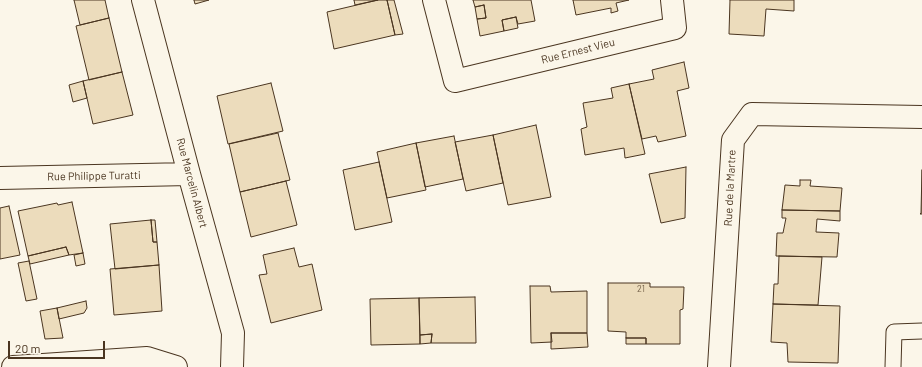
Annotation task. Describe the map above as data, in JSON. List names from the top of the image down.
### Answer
{
  "streets": {
    "street": [
      "Rue Ernest Vieu",
      "Rue Philippe Turatti",
      "Rue Marcelin Albert",
      "Rue de la Martre"
    ]
  },
  "crossings": [
    ["Rue Philippe Turatti", "Rue Marcelin Albert"]
  ],
  "house_numbers": ["21"],
  "scale_bar": "20 m"
}
